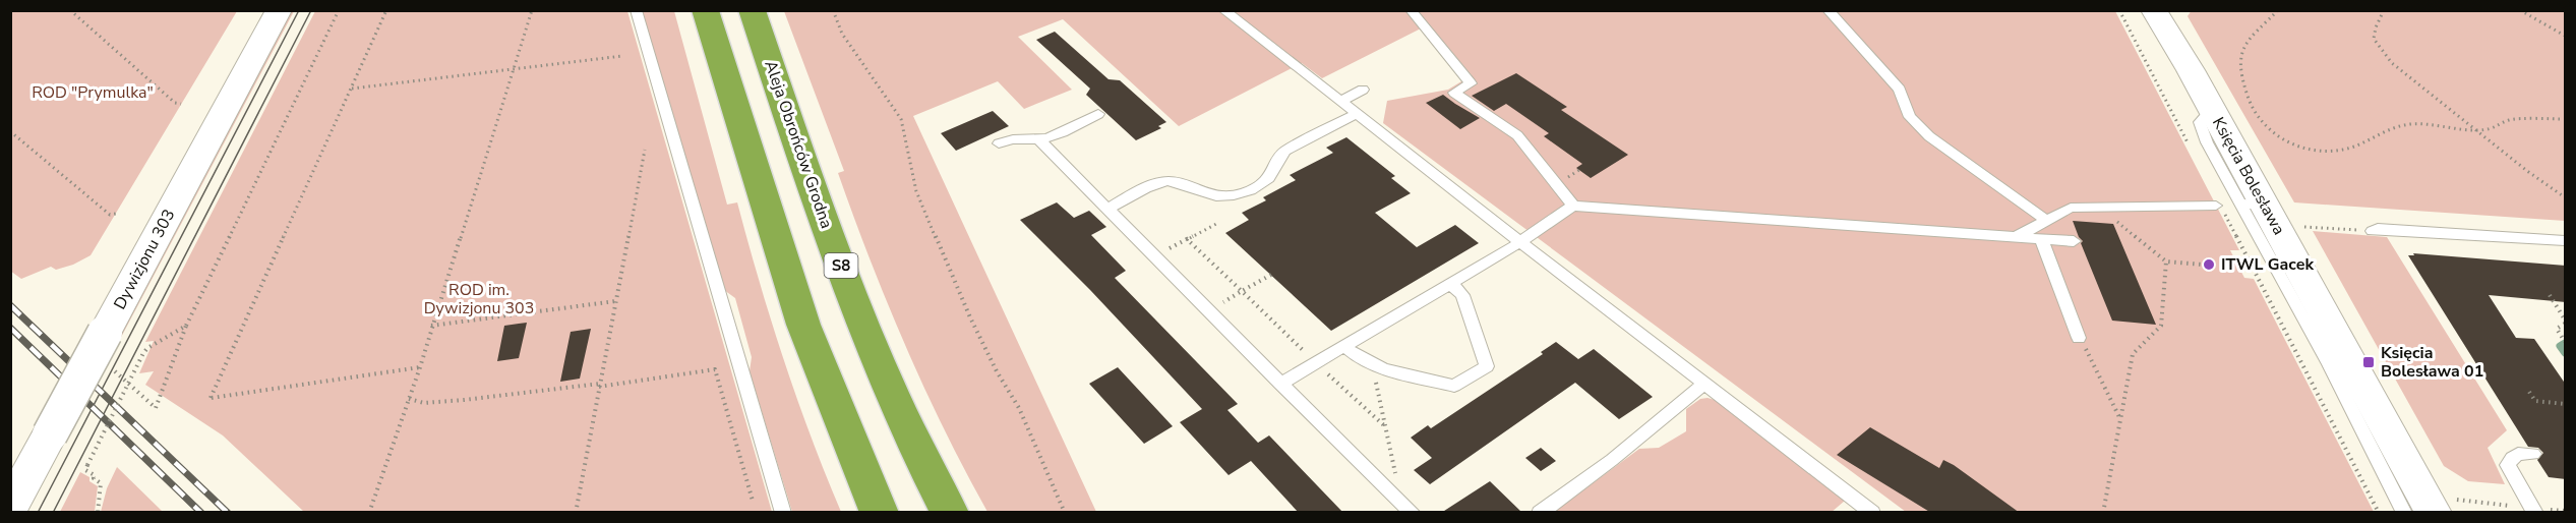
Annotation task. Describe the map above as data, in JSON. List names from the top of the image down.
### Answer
{
  "streets": {
    "highway": ["Aleja Obrońców Grodna", "S8"],
    "street": ["Księcia Bolesława", "Dywizjonu 303"]
  },
  "parks": ["ROD \"Prymulka\"", "ROD im. Dywizjonu 303"],
  "places": {
    "other": ["ITWL Gacek"],
    "transit": ["Księcia Bolesława 01"]
  }
}
